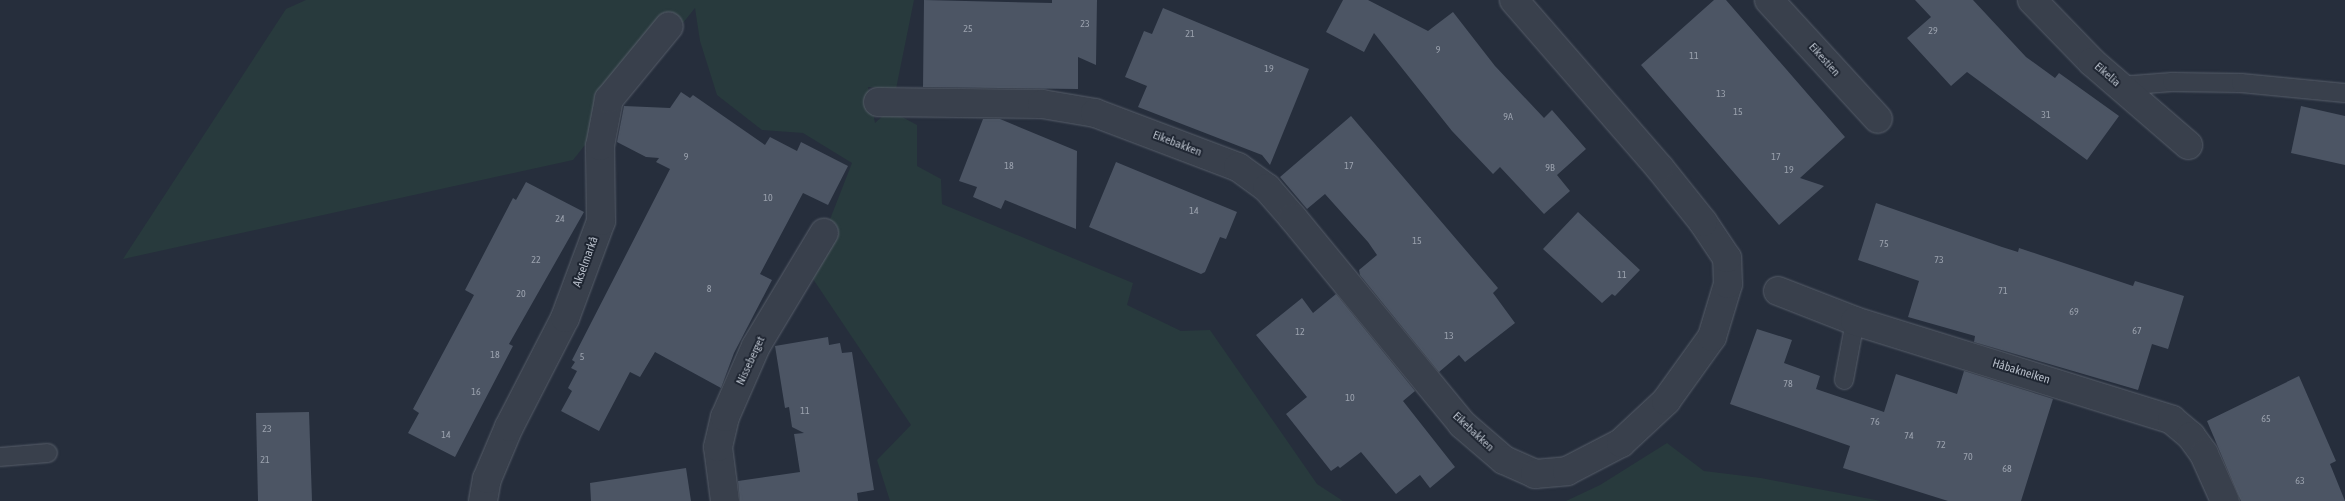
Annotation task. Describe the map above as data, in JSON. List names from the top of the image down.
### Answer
{
  "streets": {
    "street": [
      "Eikestien",
      "Eikelia",
      "Eikebakken",
      "Akselmarkå",
      "Nisseberget",
      "Håbakneiken"
    ]
  },
  "house_numbers": [
    "23",
    "25",
    "29",
    "21",
    "9",
    "11",
    "19",
    "13",
    "15",
    "31",
    "9A",
    "9",
    "17",
    "18",
    "17",
    "9B",
    "19",
    "10",
    "14",
    "24",
    "15",
    "75",
    "22",
    "73",
    "11",
    "8",
    "71",
    "20",
    "69",
    "67",
    "12",
    "13",
    "18",
    "5",
    "78",
    "16",
    "10",
    "11",
    "65",
    "76",
    "23",
    "14",
    "74",
    "72",
    "70",
    "21",
    "68",
    "63"
  ]
}
